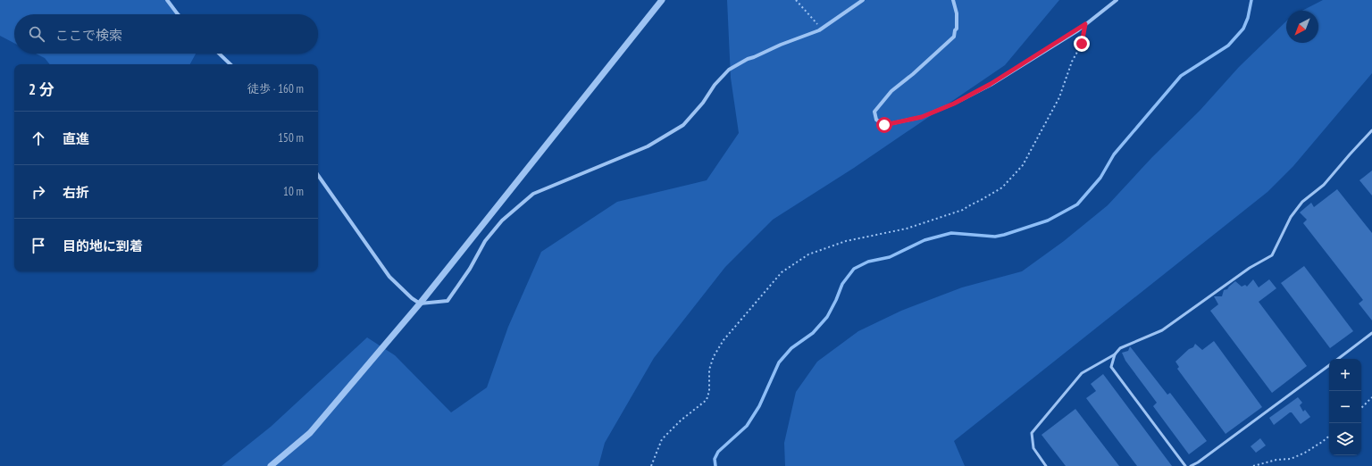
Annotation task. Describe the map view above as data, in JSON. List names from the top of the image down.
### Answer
{
  "north": "bottom left",
  "page": {
    "search": "ここで検索",
    "heading": ["2 分", "徒歩 · 160 m"],
    "list": [
      ["直進", "150 m"],
      ["右折", "10 m"],
      "目的地に到着"
    ],
    "map_buttons": ["+", "−"]
  }
}
